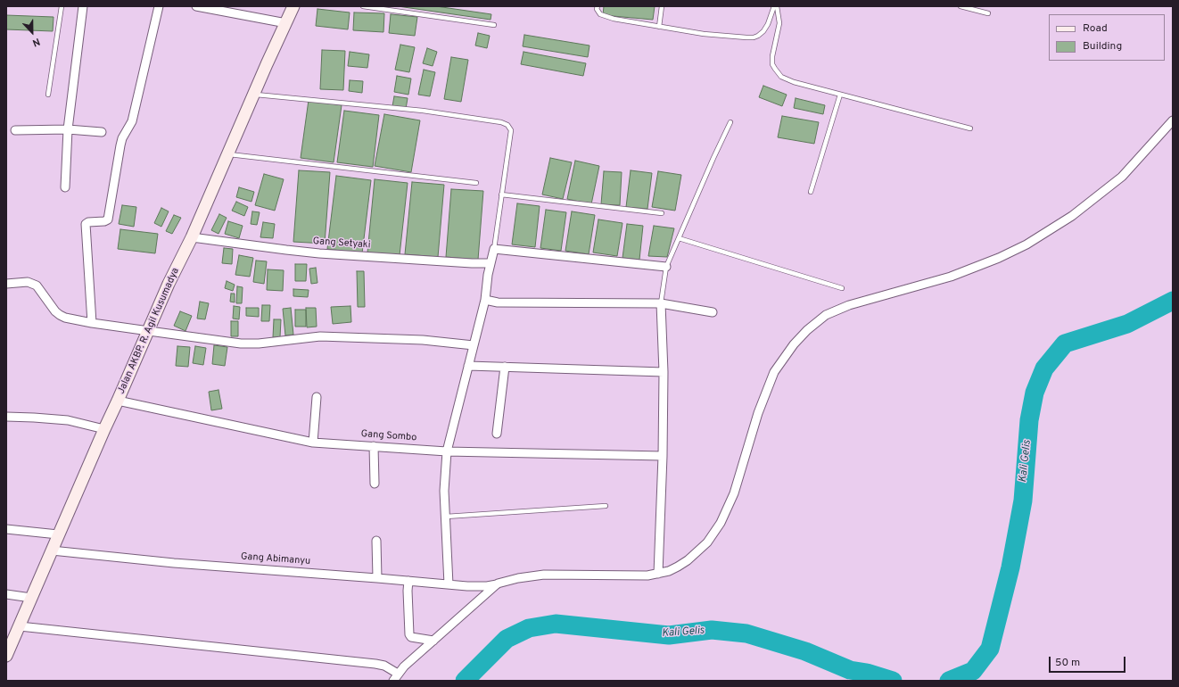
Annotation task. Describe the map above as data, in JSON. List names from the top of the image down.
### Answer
{
  "streets": {
    "main road": ["Jalan AKBP. R. Agil Kusumadya"],
    "street": ["Gang Setyaki", "Gang Sombo", "Gang Abimanyu"]
  },
  "crossings": [
    ["Gang Setyaki", "Jalan AKBP. R. Agil Kusumadya"],
    ["Jalan AKBP. R. Agil Kusumadya", "Gang Sombo"],
    ["Jalan AKBP. R. Agil Kusumadya", "Gang Abimanyu"]
  ],
  "water": ["Kali Gelis"],
  "legend": ["Road", "Building"],
  "scale_bar": "50 m",
  "north": "bottom"
}
